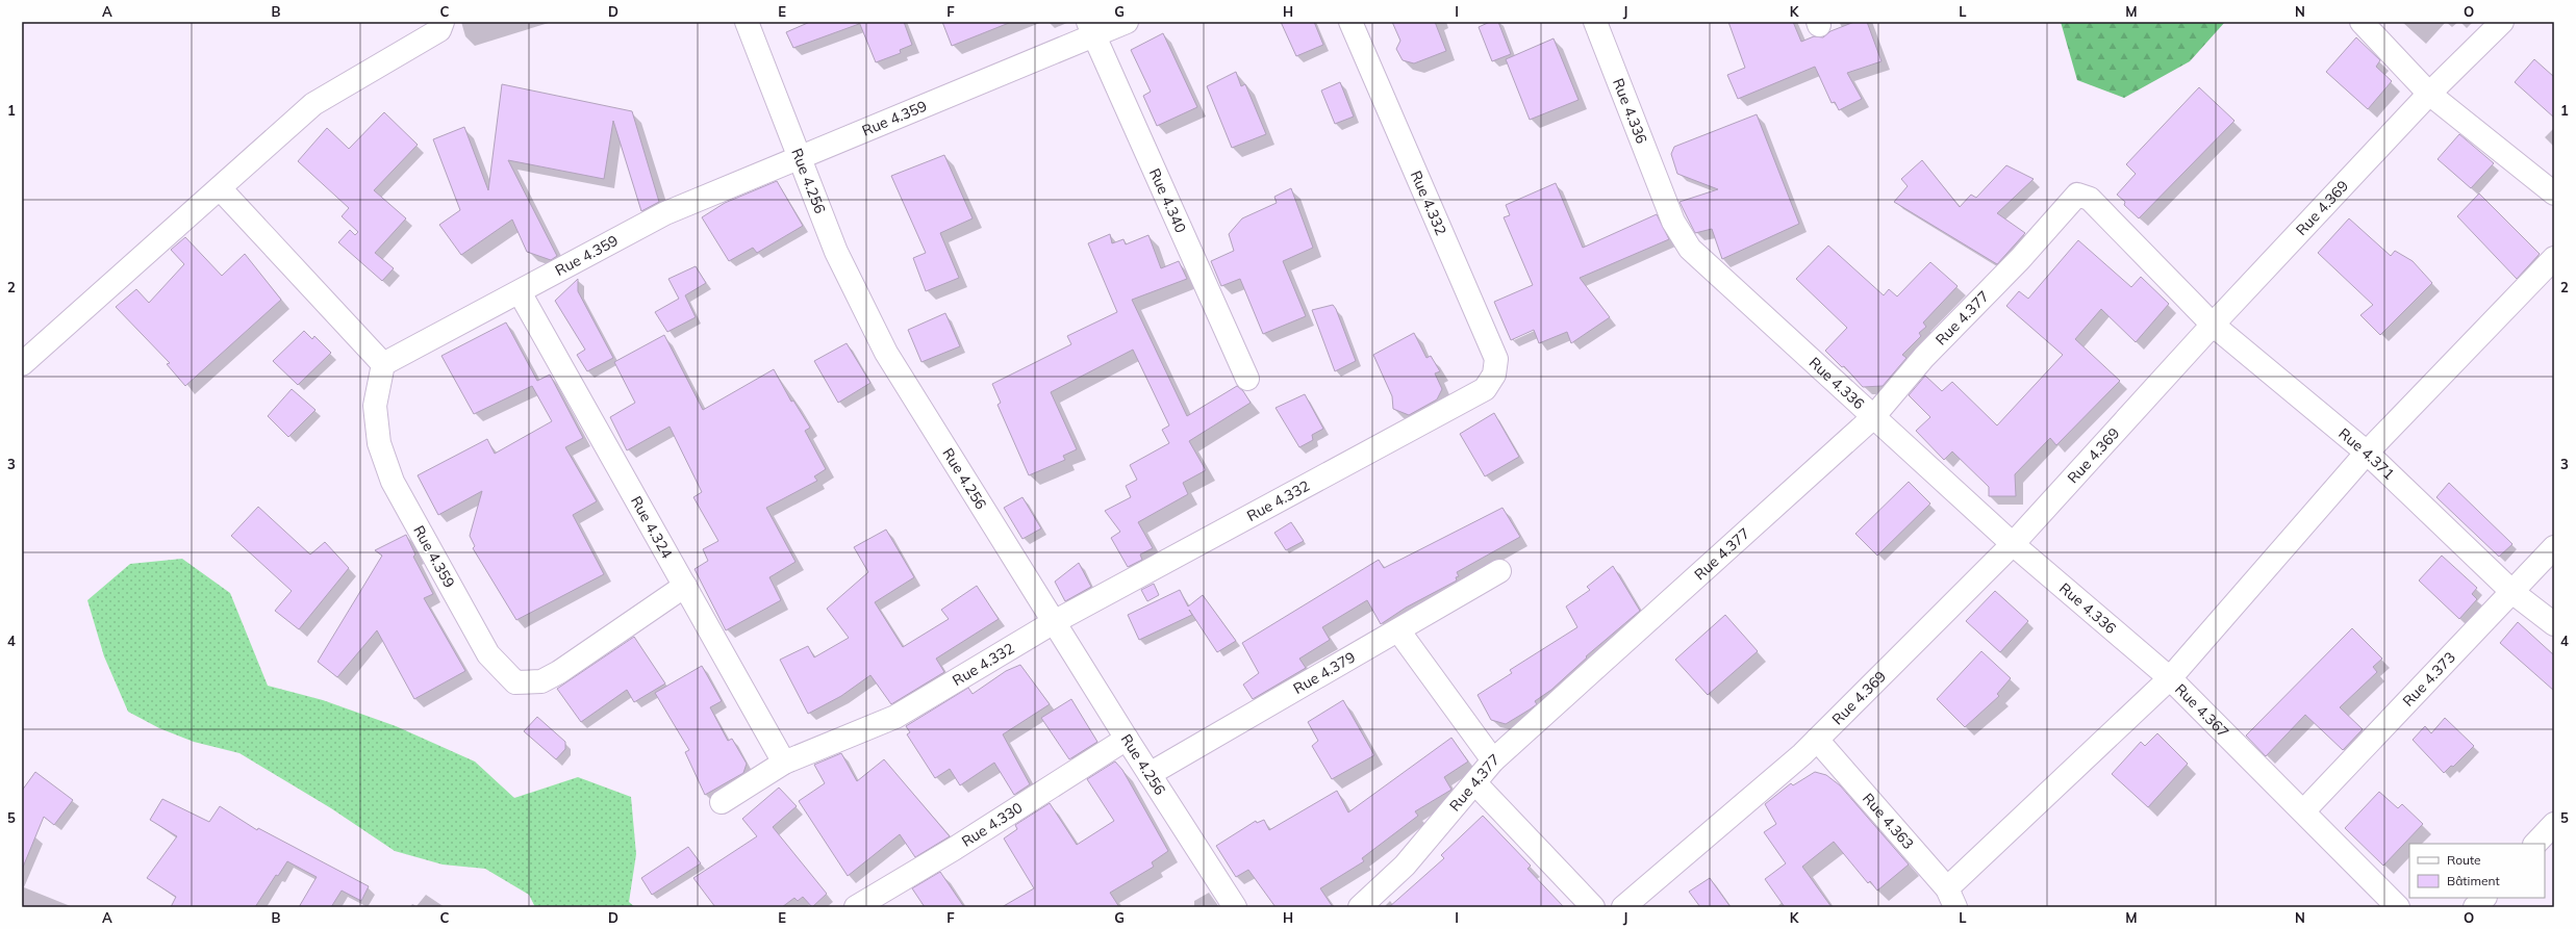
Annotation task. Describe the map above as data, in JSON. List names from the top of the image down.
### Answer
{
  "streets": {
    "street": [
      "Rue 4.336",
      "Rue 4.359",
      "Rue 4.256",
      "Rue 4.340",
      "Rue 4.332",
      "Rue 4.369",
      "Rue 4.377",
      "Rue 4.371",
      "Rue 4.324",
      "Rue 4.379",
      "Rue 4.373",
      "Rue 4.367",
      "Rue 4.363",
      "Rue 4.330"
    ]
  },
  "crossings": [
    ["Rue 4.336", "Rue 4.369"],
    ["Rue 4.336", "Rue 4.377"],
    ["Rue 4.336", "Rue 4.367"],
    ["Rue 4.359", "Rue 4.256"],
    ["Rue 4.359", "Rue 4.340"],
    ["Rue 4.359", "Rue 4.324"],
    ["Rue 4.256", "Rue 4.332"],
    ["Rue 4.256", "Rue 4.379"],
    ["Rue 4.256", "Rue 4.330"],
    ["Rue 4.332", "Rue 4.324"],
    ["Rue 4.369", "Rue 4.371"],
    ["Rue 4.369", "Rue 4.363"],
    ["Rue 4.377", "Rue 4.371"],
    ["Rue 4.371", "Rue 4.373"],
    ["Rue 4.373", "Rue 4.367"],
    ["Rue 4.367", "Rue 4.363"]
  ],
  "legend": ["Route", "Bâtiment"],
  "grid": {
    "columns": [
      "A",
      "B",
      "C",
      "D",
      "E",
      "F",
      "G",
      "H",
      "I",
      "J",
      "K",
      "L",
      "M",
      "N",
      "O"
    ],
    "rows": [
      "1",
      "2",
      "3",
      "4",
      "5"
    ]
  }
}
